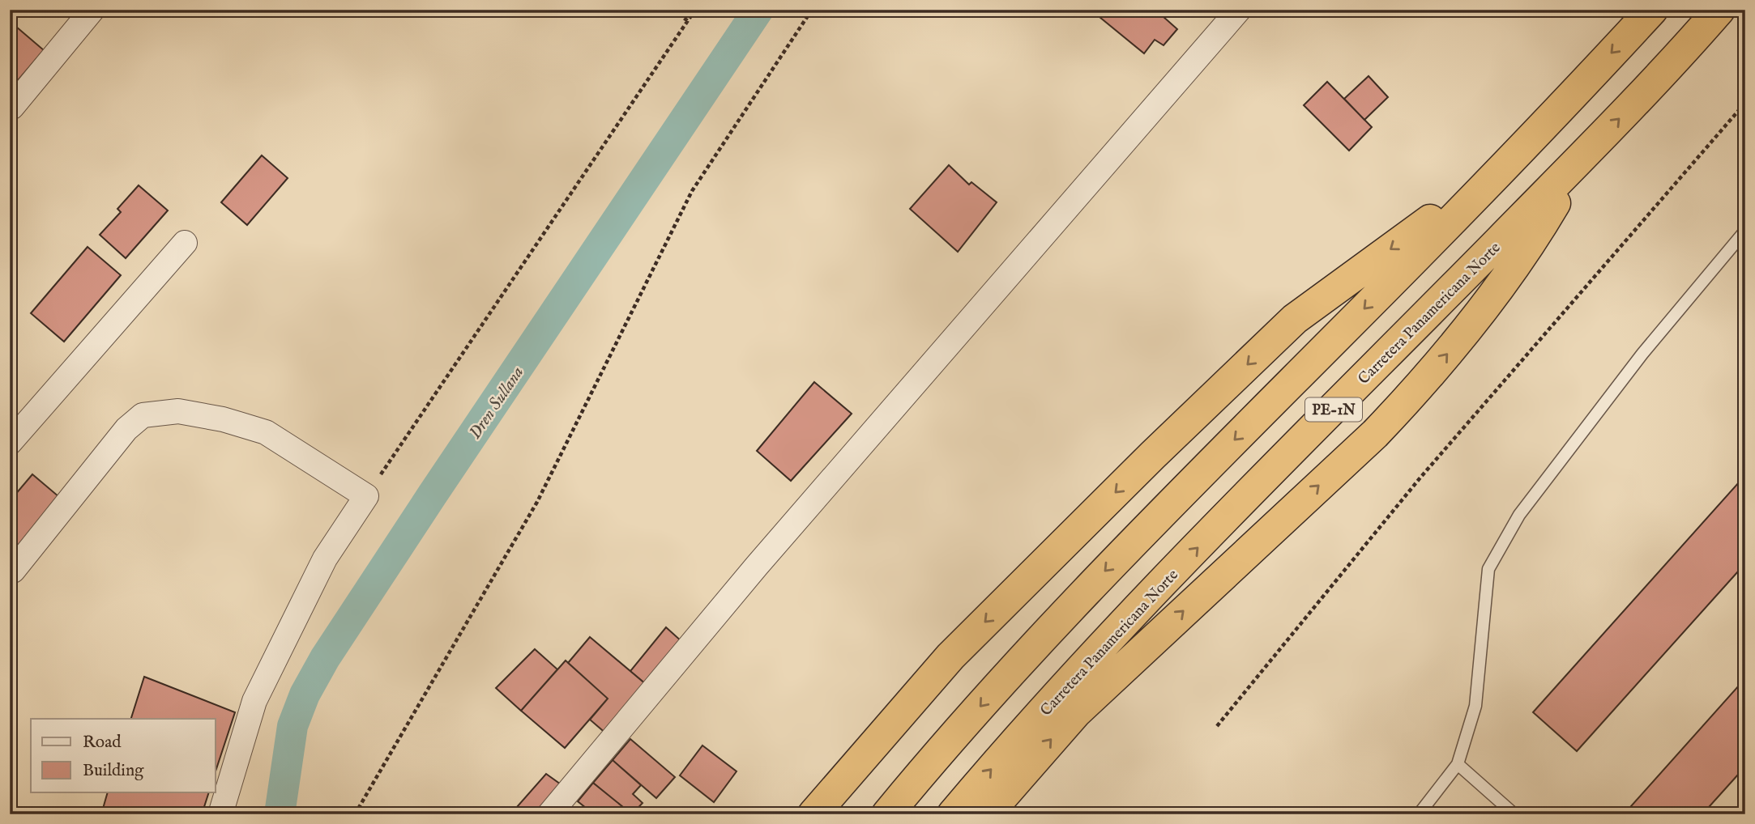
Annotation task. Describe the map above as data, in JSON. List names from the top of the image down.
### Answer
{
  "streets": {
    "highway": ["Carretera Panamericana Norte", "PE-1N"]
  },
  "water": ["Dren Sullana"],
  "legend": ["Road", "Building"]
}
